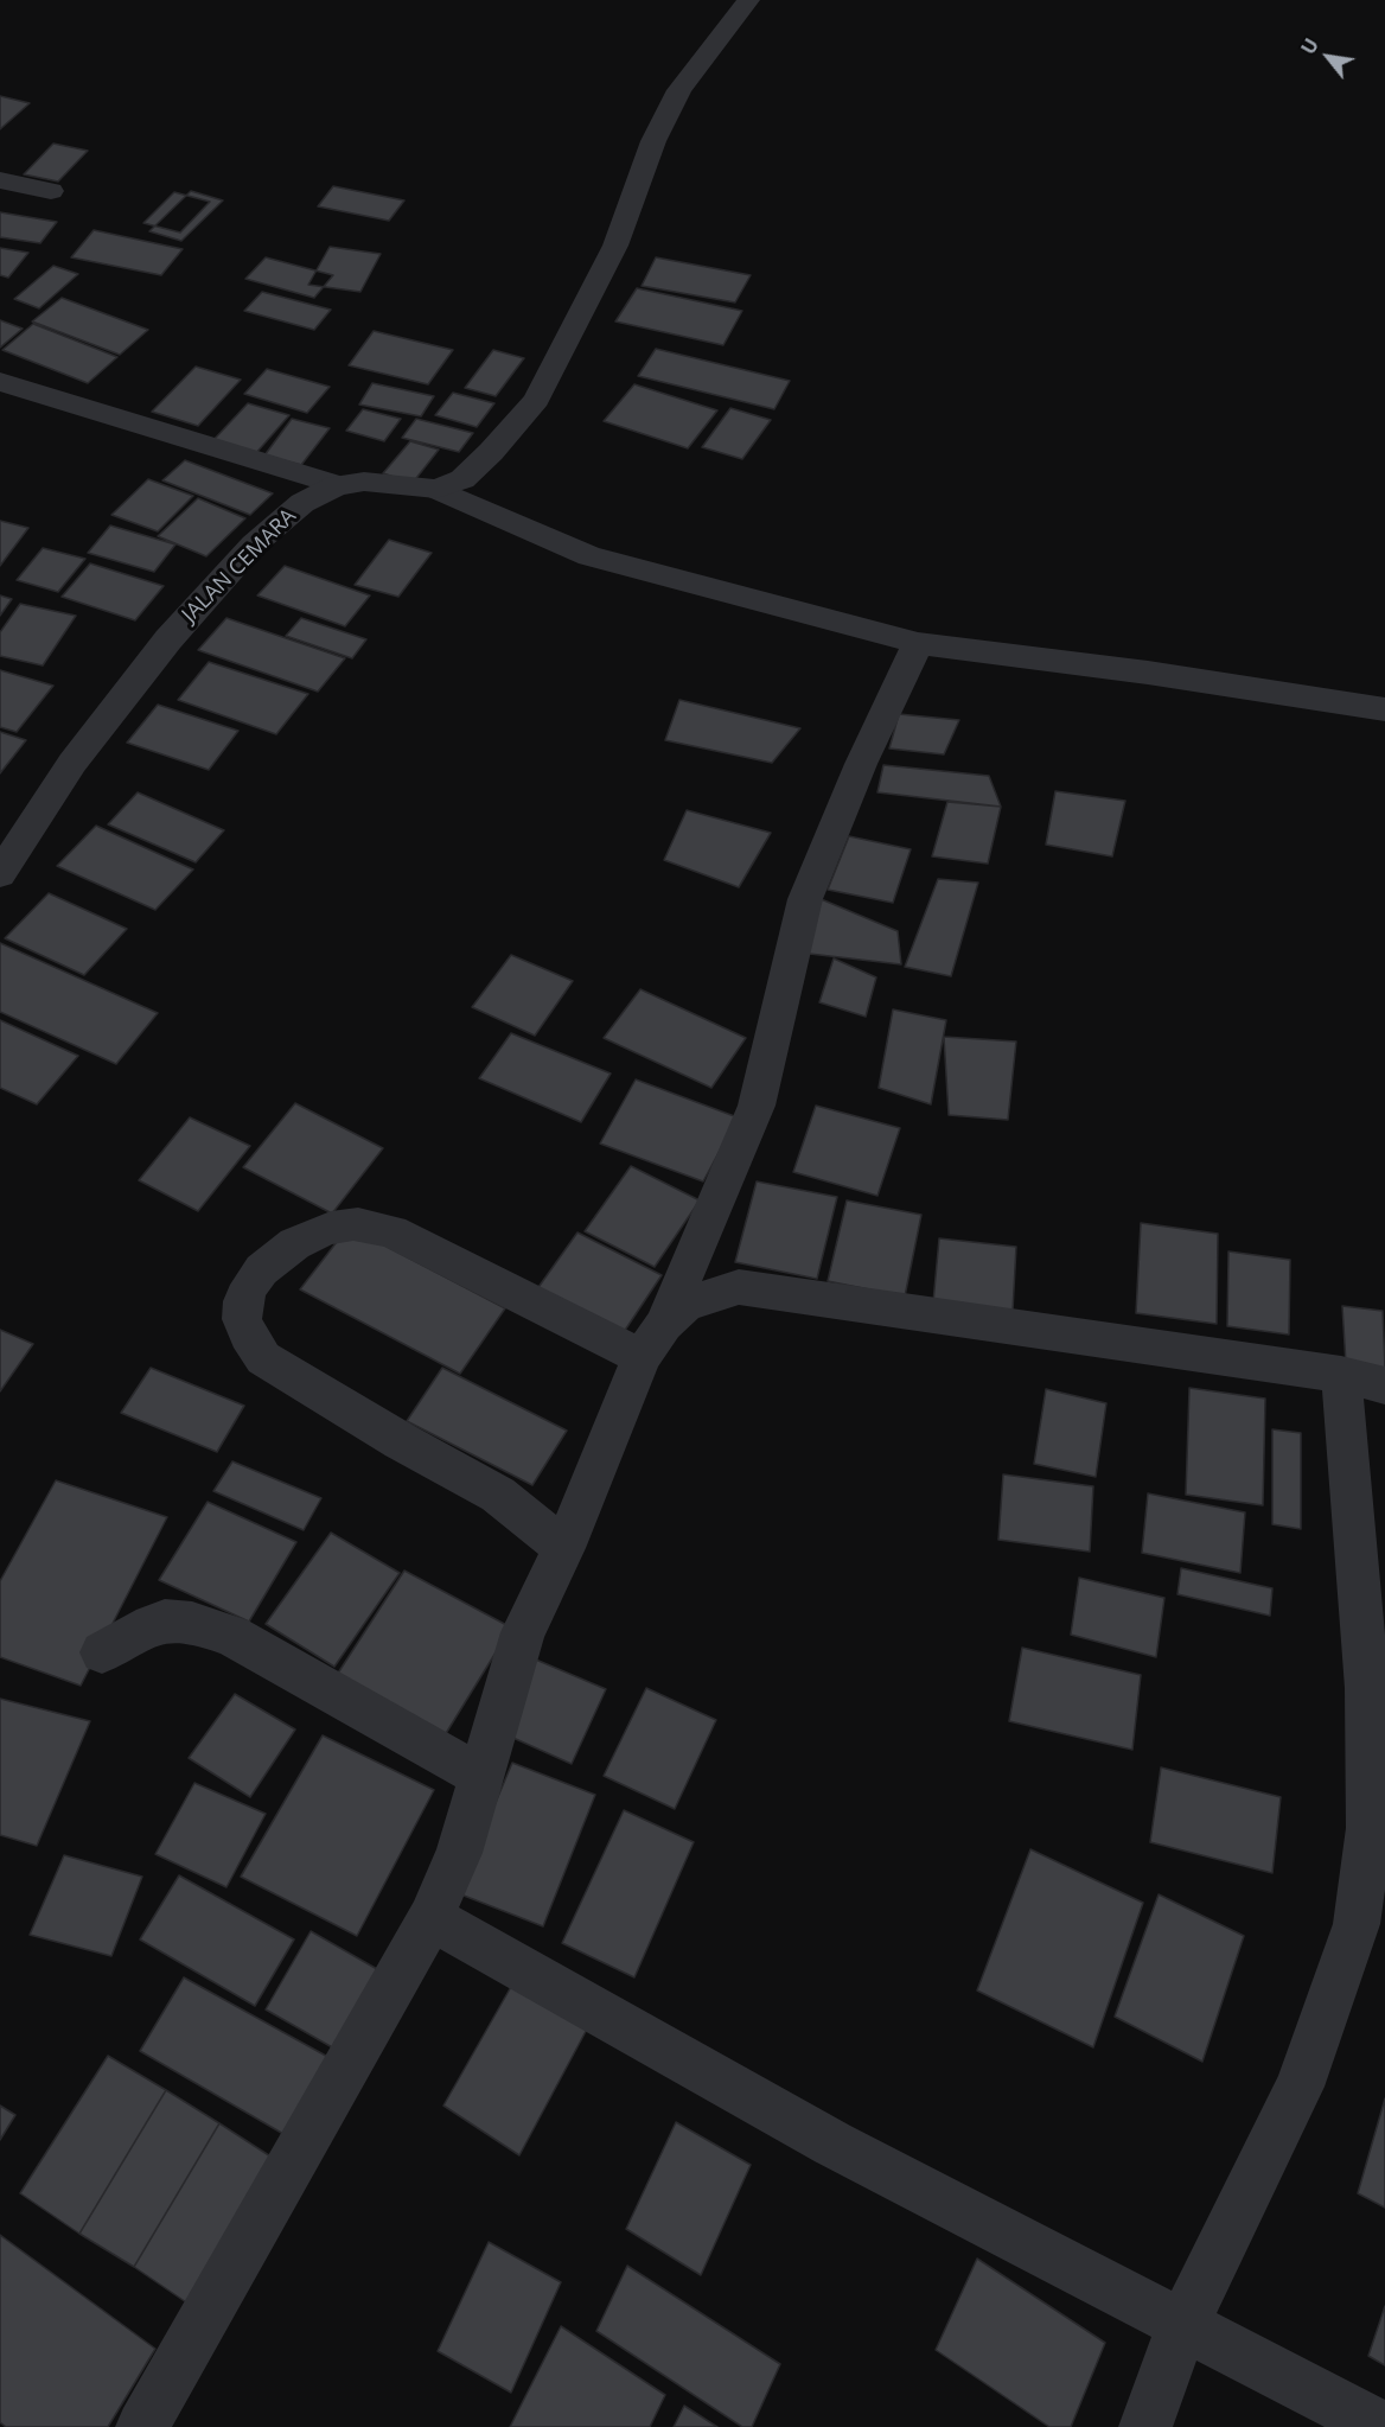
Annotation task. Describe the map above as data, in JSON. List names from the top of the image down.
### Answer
{
  "streets": {
    "street": ["JALAN CEMARA"]
  },
  "north": "top left"
}
